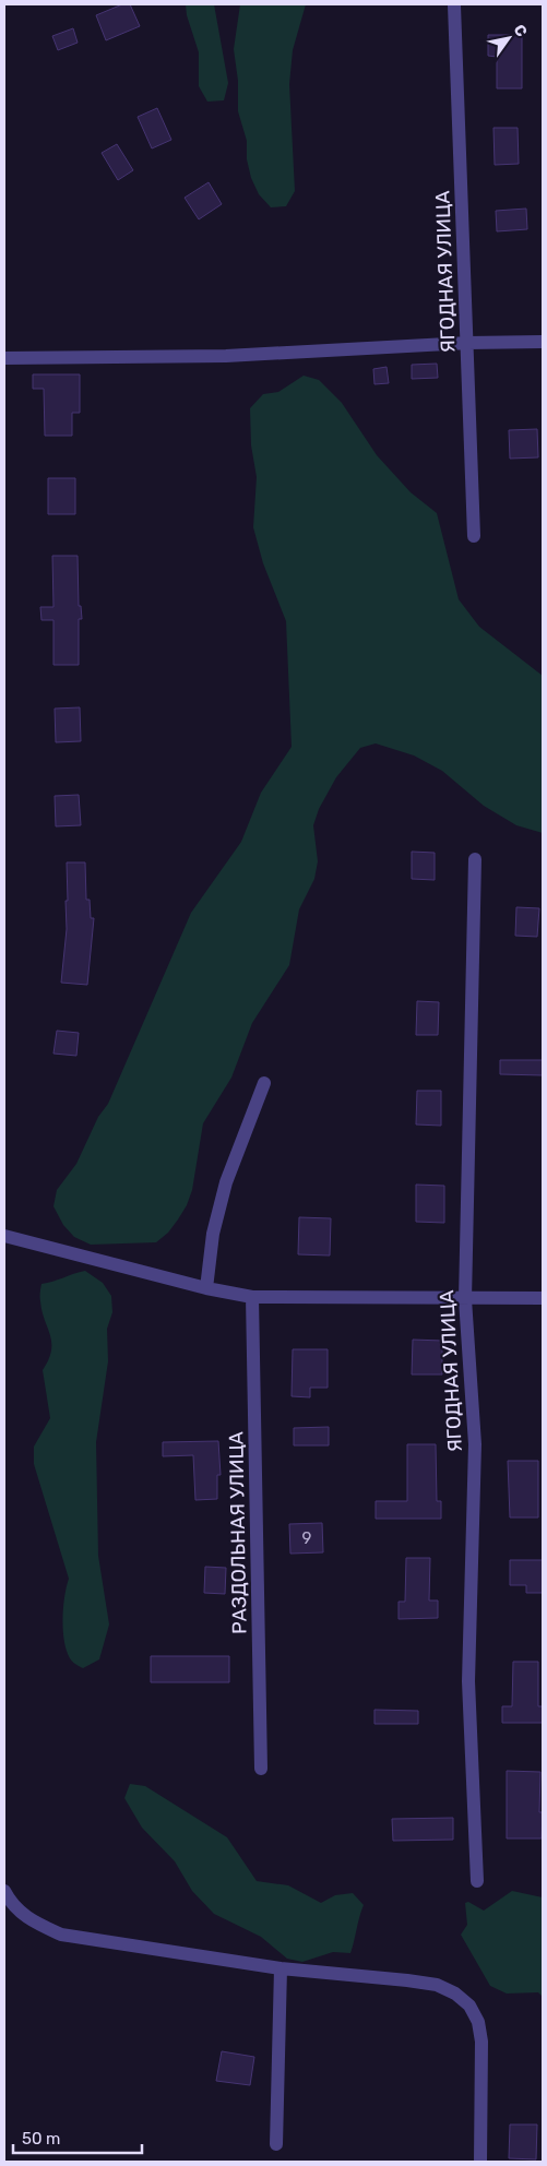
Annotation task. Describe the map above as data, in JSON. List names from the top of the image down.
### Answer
{
  "streets": {
    "street": ["ЯГОДНАЯ УЛИЦА", "РАЗДОЛЬНАЯ УЛИЦА"]
  },
  "house_numbers": ["9"],
  "scale_bar": "50 m",
  "north": "top right"
}
